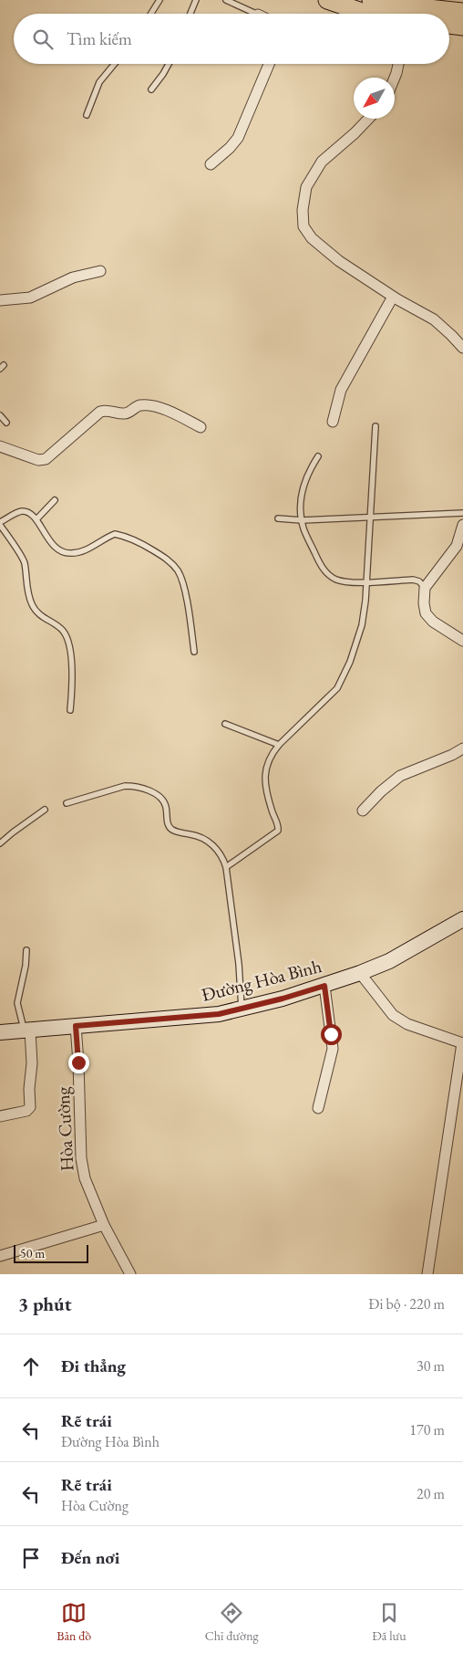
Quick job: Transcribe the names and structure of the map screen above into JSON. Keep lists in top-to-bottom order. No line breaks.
{"streets":{"street":["Đường Hòa Bình","Hòa Cường"]},"crossings":[["Đường Hòa Bình","Hòa Cường"]],"scale_bar":"50 m","north":"bottom left","page":{"search":"Tìm kiếm","scale":"50 m","heading":["3 phút","Đi bộ · 220 m"],"list":[["Đi thẳng","30 m"],["Rẽ trái","Đường Hòa Bình","170 m"],["Rẽ trái","Hòa Cường","20 m"],"Đến nơi"],"nav":["Bản đồ","Chỉ đường","Đã lưu"]}}
